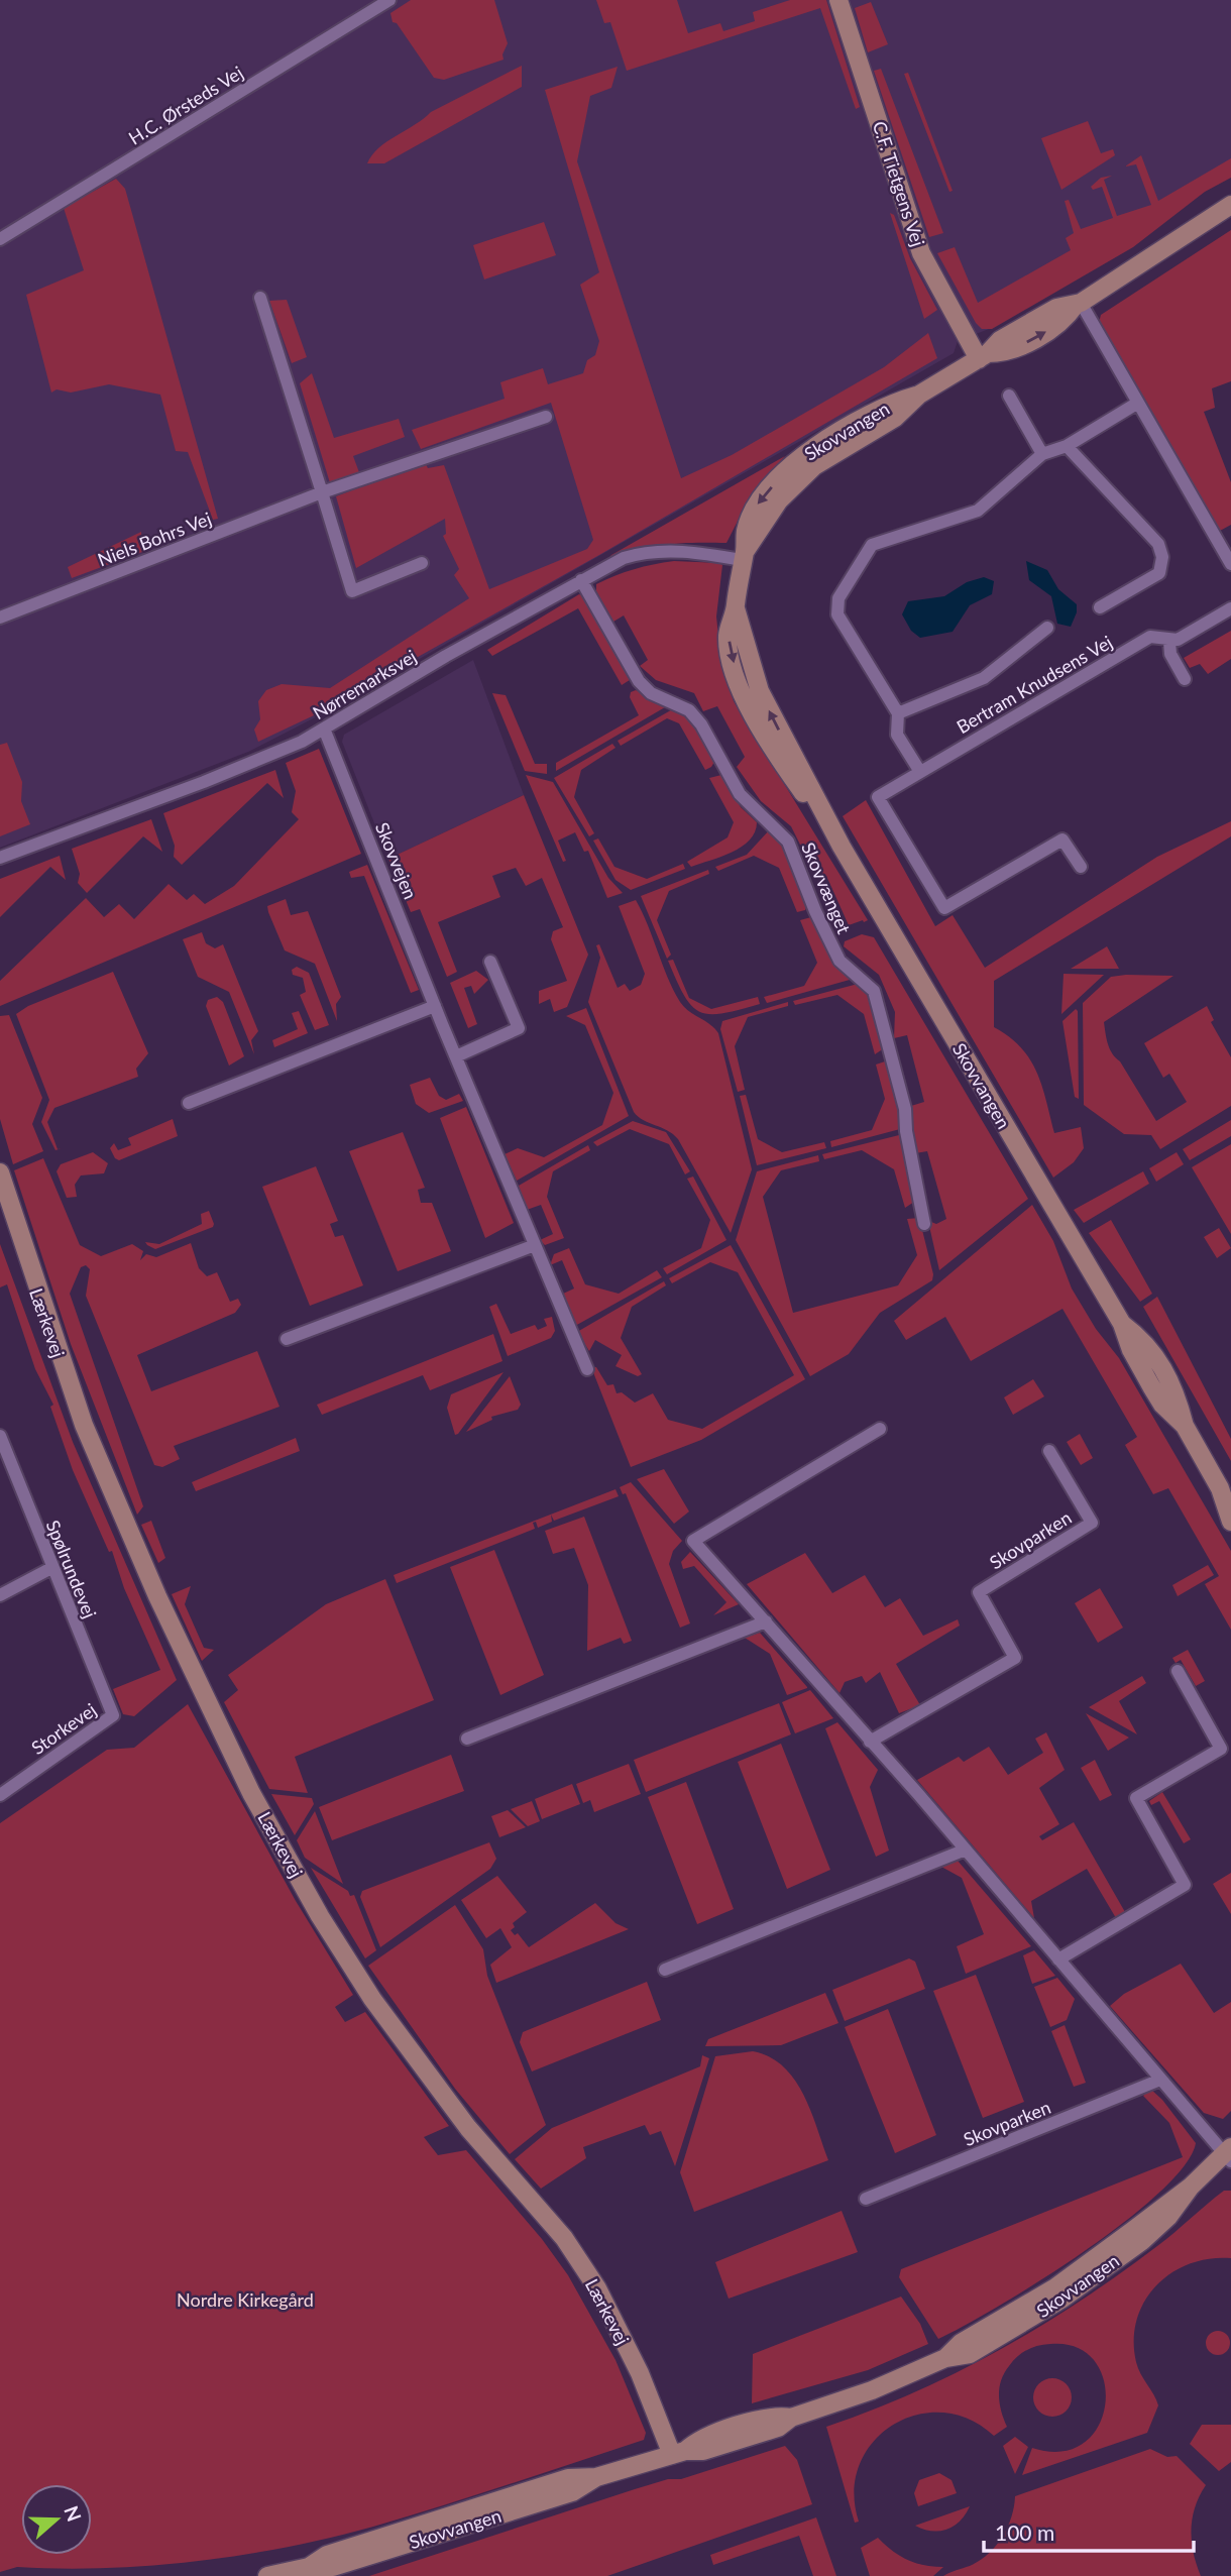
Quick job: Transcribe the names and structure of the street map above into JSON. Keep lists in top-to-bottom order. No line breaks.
{"streets":{"street":["H.C. Ørsteds Vej","C.F. Tietgens Vej","Skovvangen","Niels Bohrs Vej","Nørremarksvej","Bertram Knudsens Vej","Skovvejen","Skovvænget","Lærkevej","Skovparken","Spølrundevej","Storkevej"]},"crossings":[["C.F. Tietgens Vej","Skovvangen"],["Skovvangen","Nørremarksvej"],["Skovvangen","Lærkevej"],["Nørremarksvej","Skovvejen"],["Nørremarksvej","Skovvænget"],["Spølrundevej","Storkevej"]],"parks":["Nordre Kirkegård"],"scale_bar":"100 m","north":"right"}
